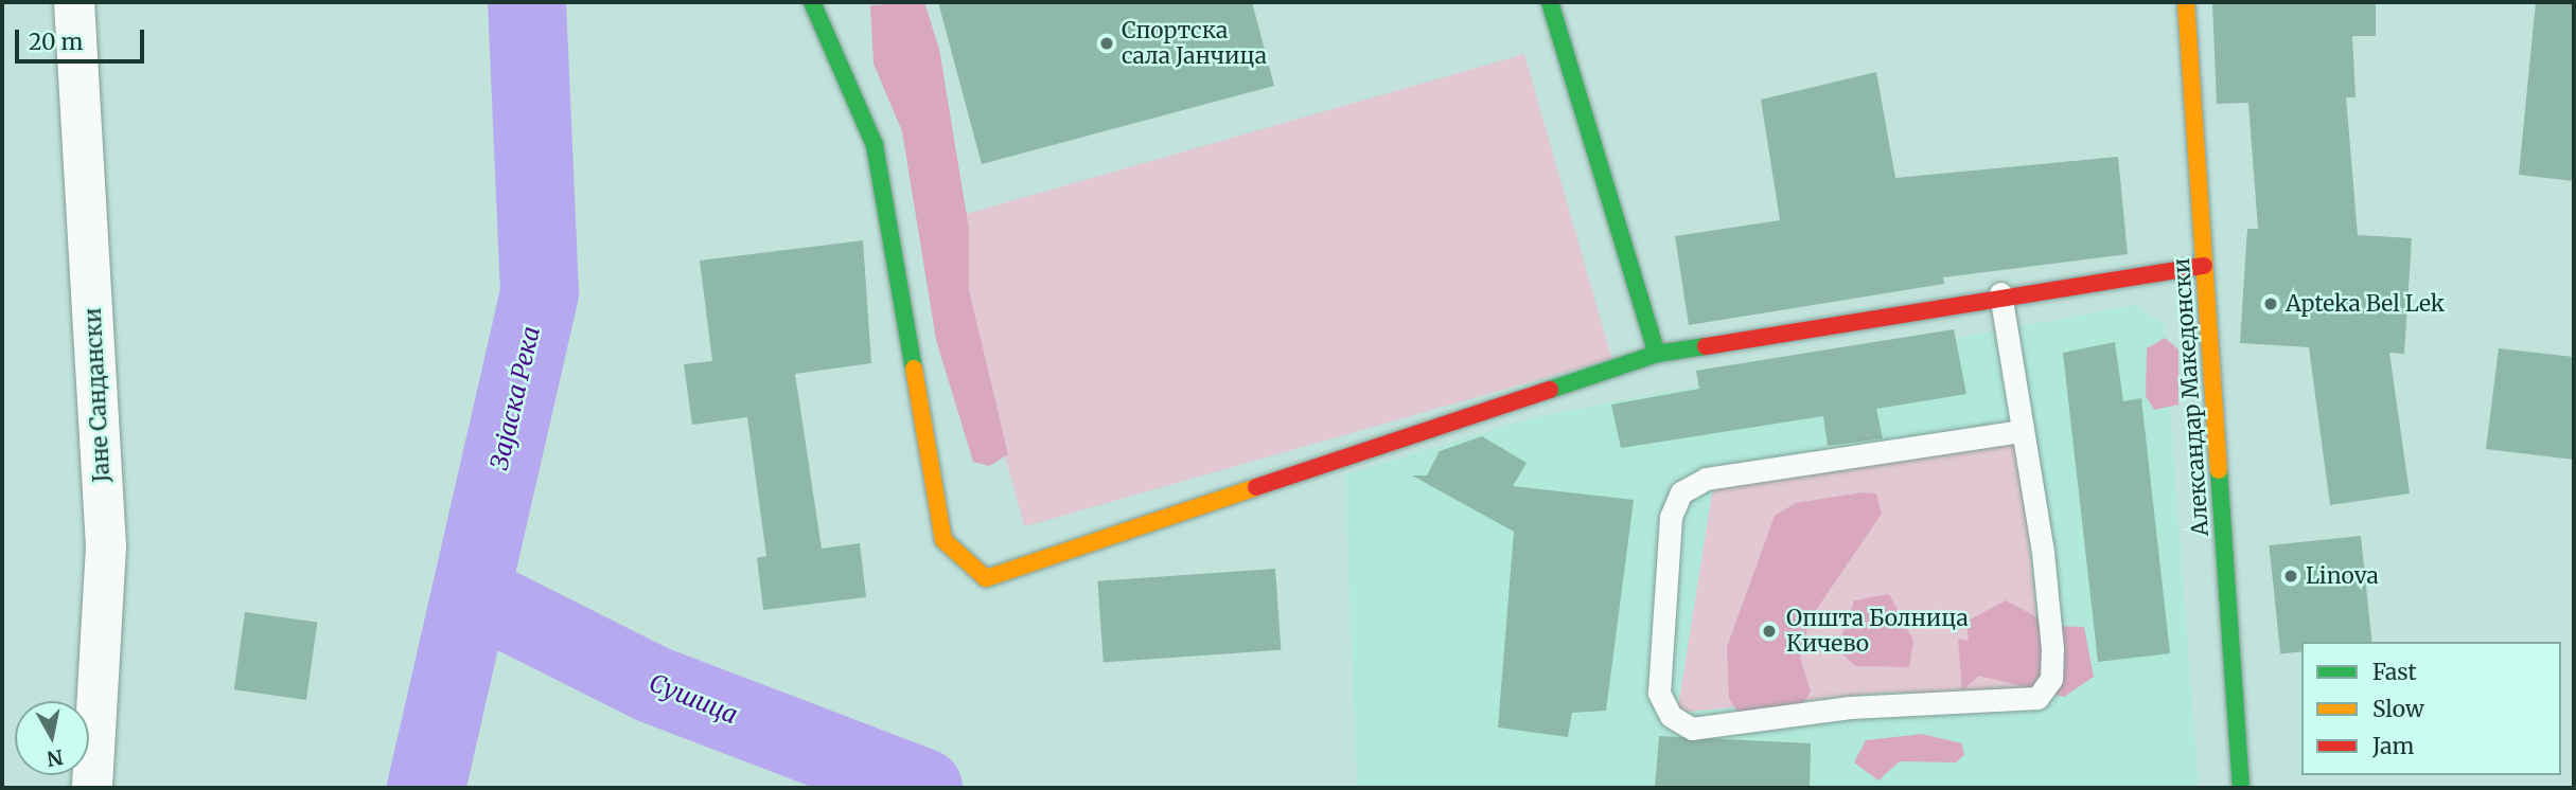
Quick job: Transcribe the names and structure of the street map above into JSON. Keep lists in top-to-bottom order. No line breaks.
{"streets":{"street":["Јане Сандански","Александар Македонски"]},"water":["Зајаска Река","Сушица"],"places":["Спортска сала Јанчица","Apteka Bel Lek","Linova","Општа Болница Кичево"],"legend":["Fast","Slow","Jam"],"scale_bar":"20 m","north":"bottom"}
